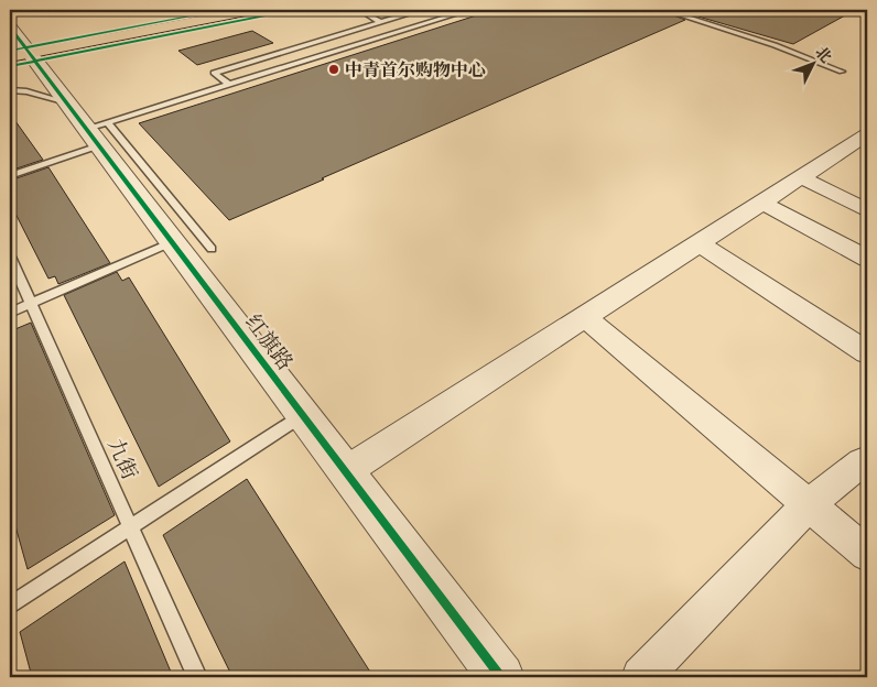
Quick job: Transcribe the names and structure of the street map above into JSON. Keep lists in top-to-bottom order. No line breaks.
{"streets":{"street":["红旗路"],"lane":["九街"]},"places":["中青首尔购物中心"],"north":"top right"}
